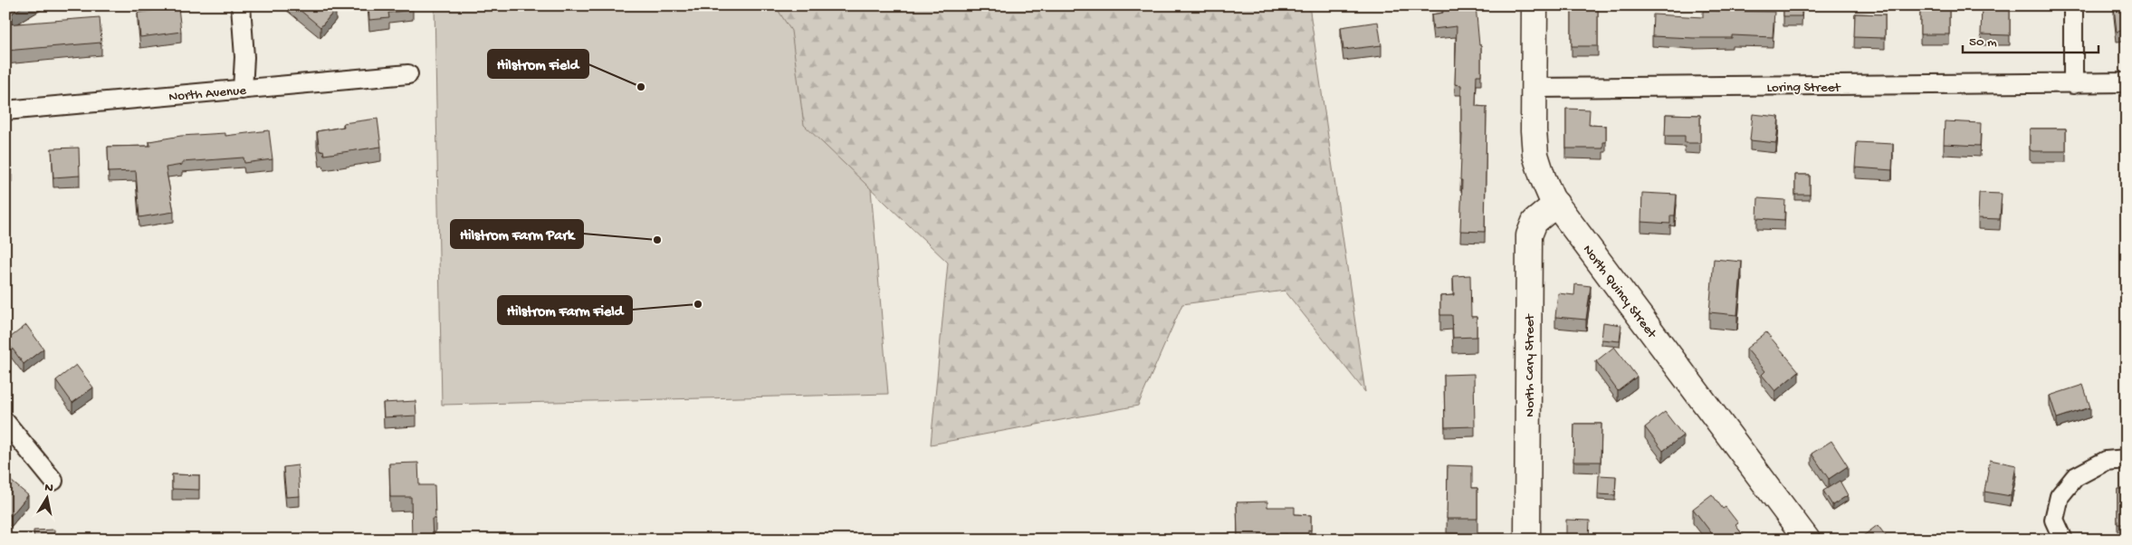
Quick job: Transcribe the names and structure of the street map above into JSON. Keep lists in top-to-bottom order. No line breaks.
{"streets":{"main road":["North Quincy Street","North Cary Street"],"street":["Loring Street","North Avenue"]},"crossings":[["Loring Street","North Quincy Street"],["North Quincy Street","North Cary Street"]],"places":["Hilstrom Field","Hilstrom Farm Park","Hilstrom Farm Field"],"scale_bar":"50 m","north":"top"}
